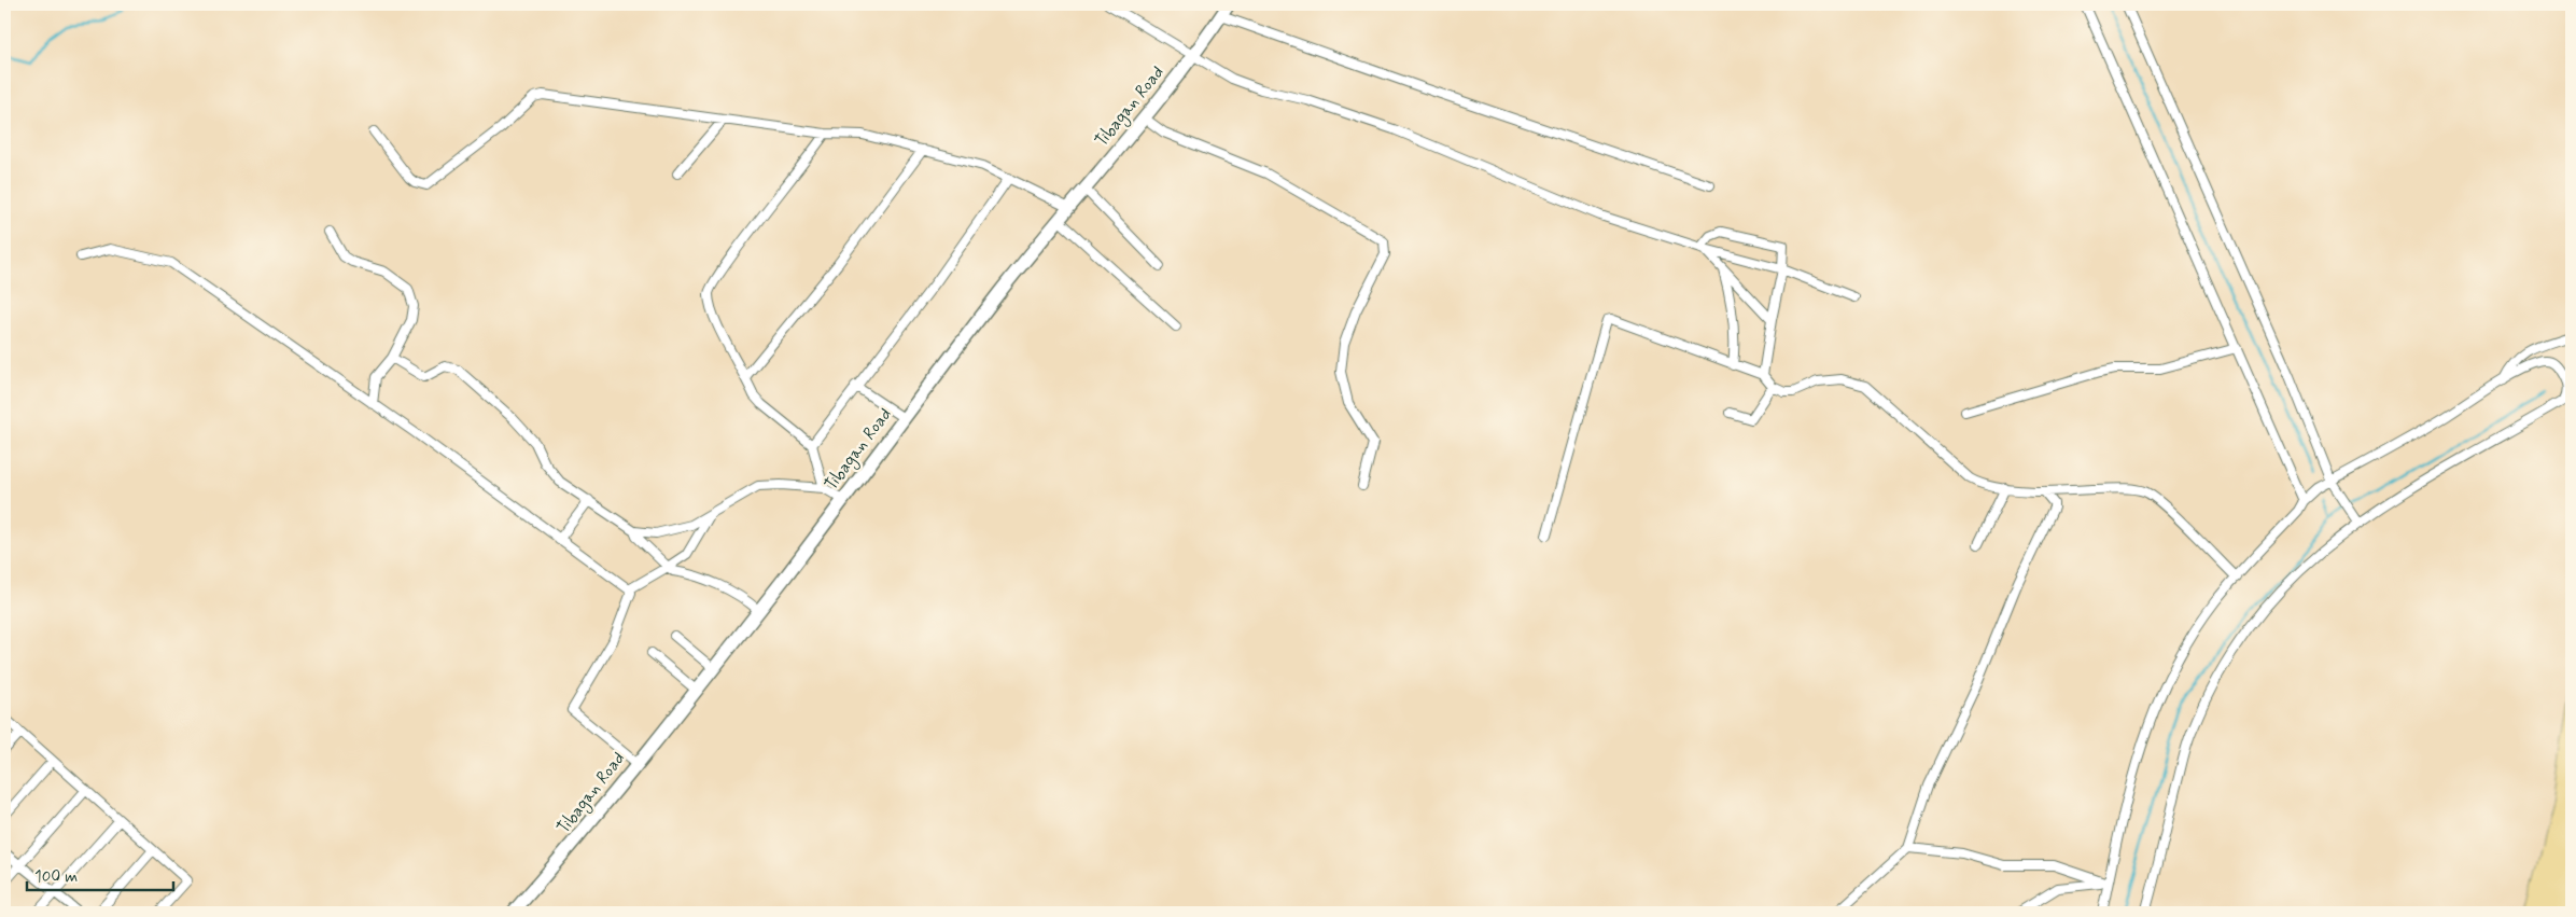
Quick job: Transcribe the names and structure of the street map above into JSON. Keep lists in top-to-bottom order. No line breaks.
{"streets":{"main road":["Tibagan Road"]},"scale_bar":"100 m"}
